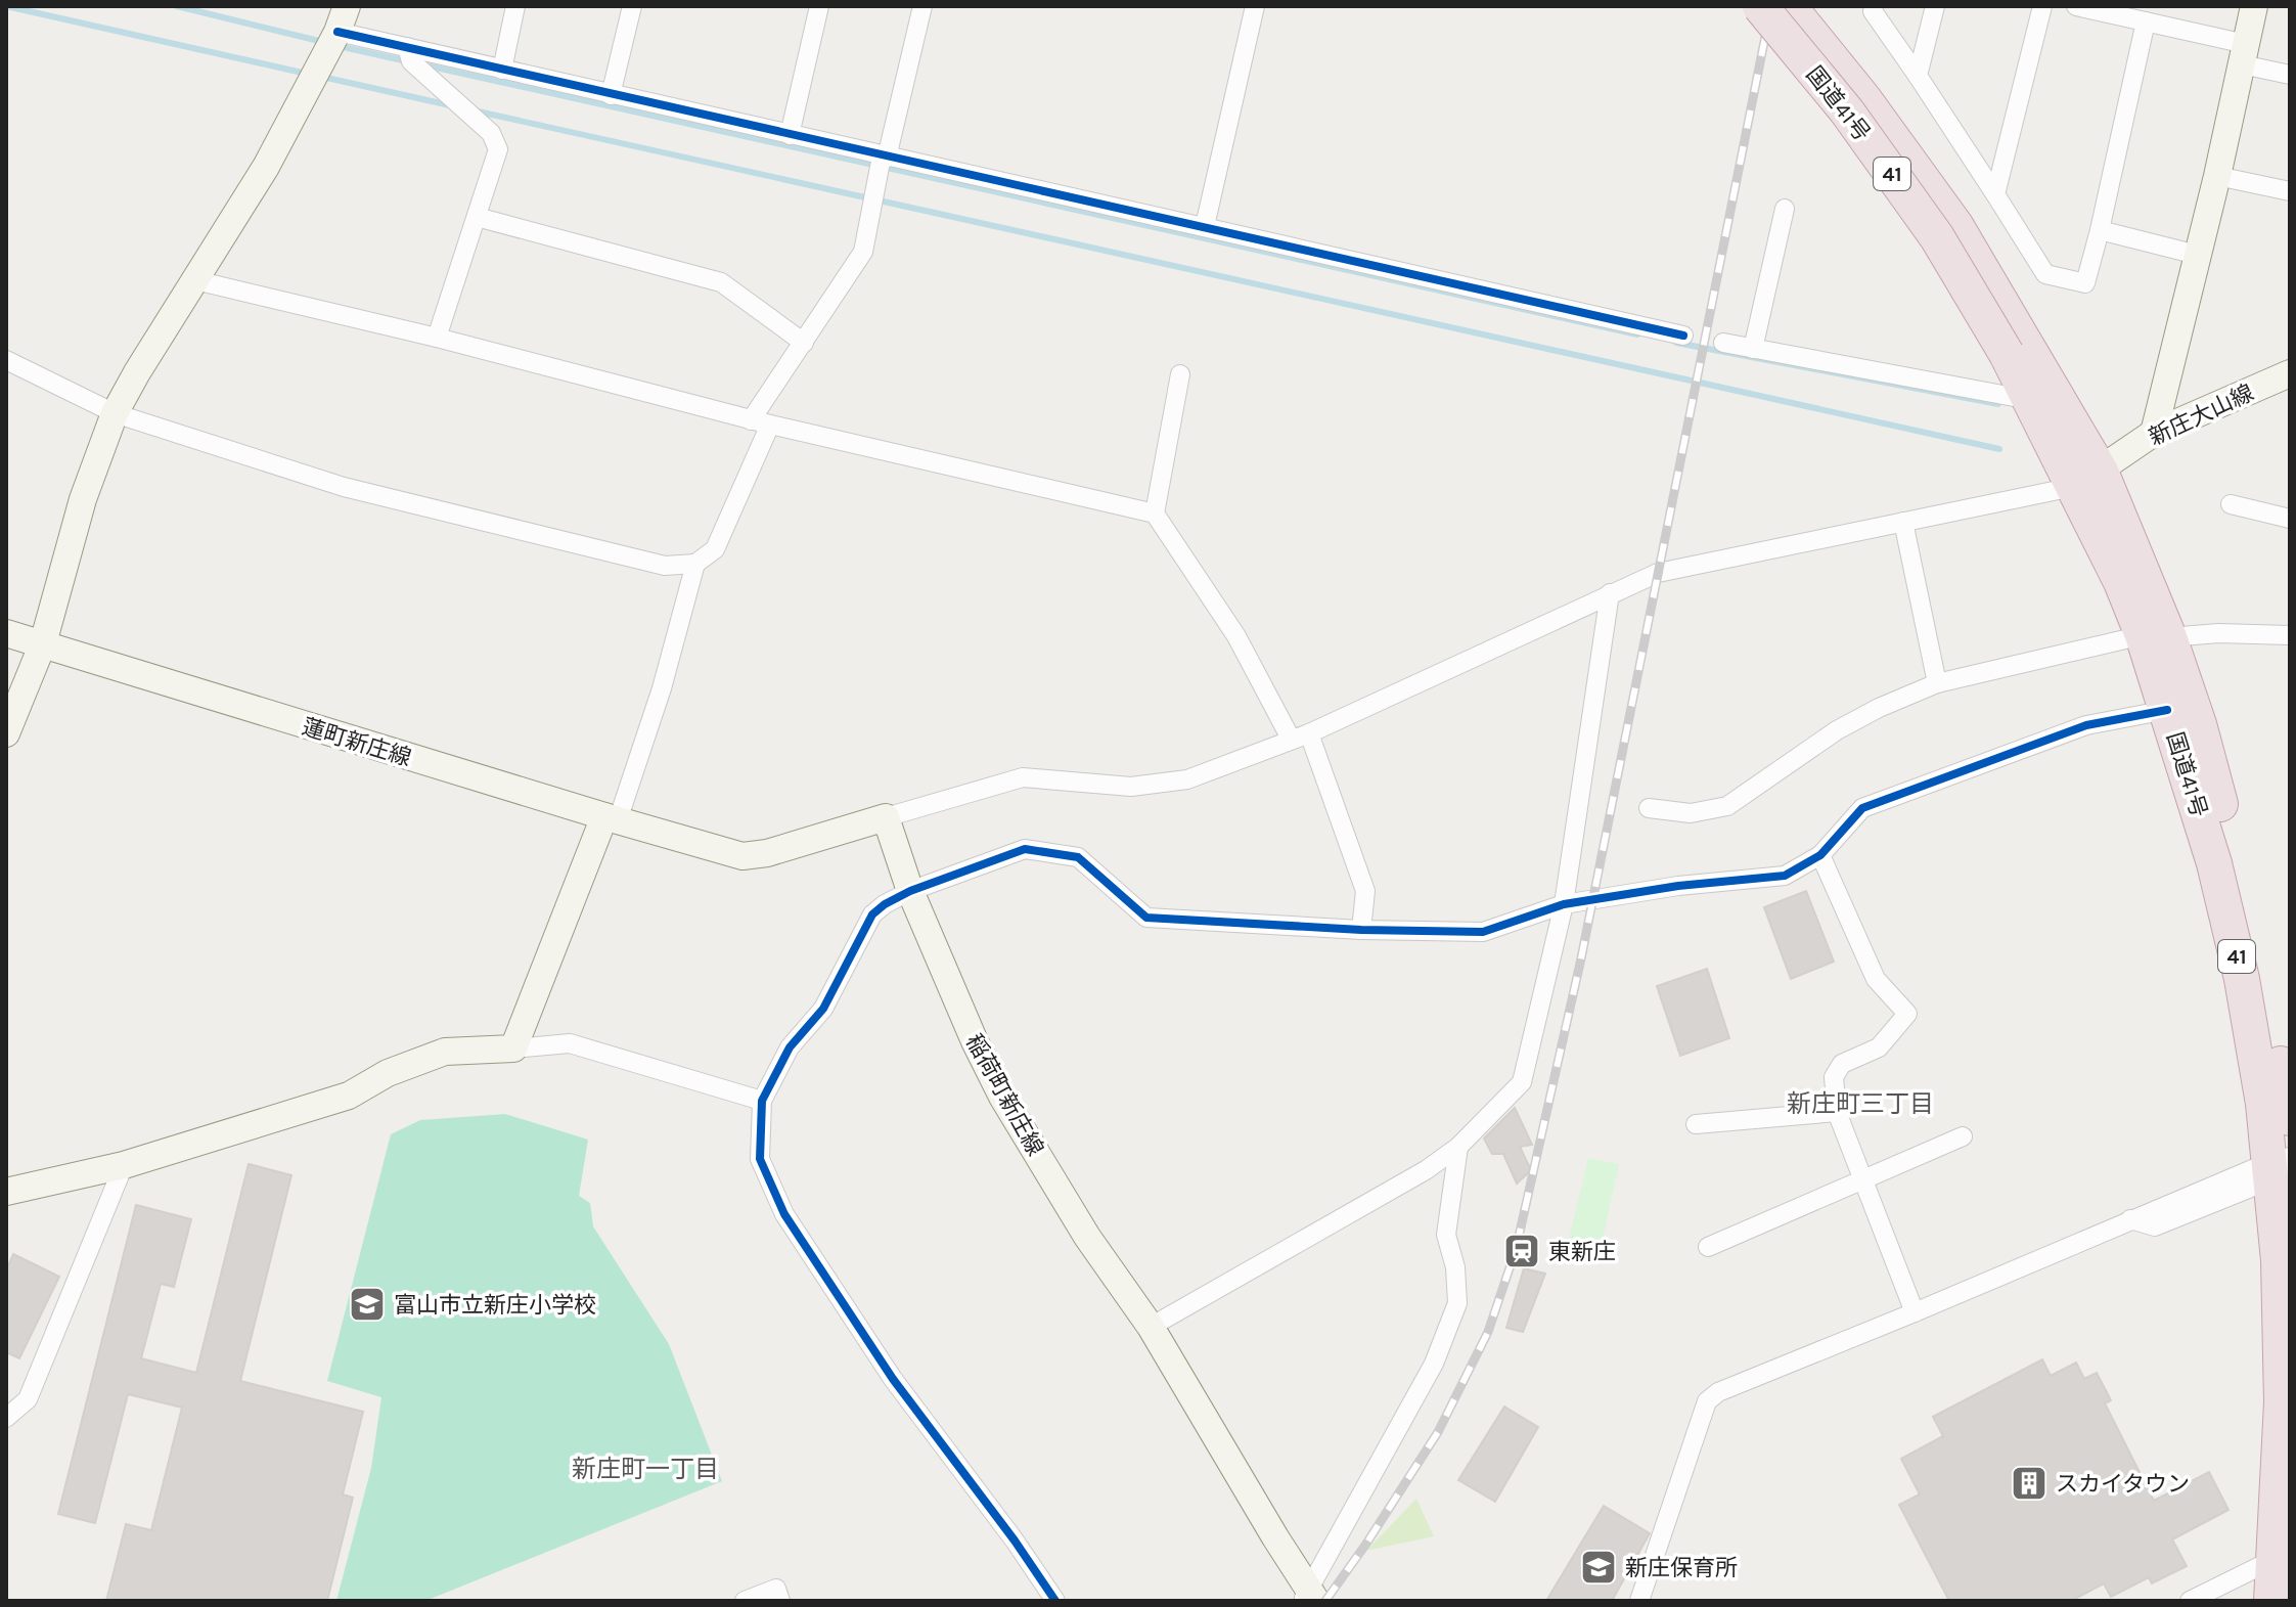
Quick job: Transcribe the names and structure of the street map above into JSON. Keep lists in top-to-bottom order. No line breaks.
{"streets":{"highway":["国道41号","41"],"main road":["新庄大山線","蓮町新庄線","稲荷町新庄線"]},"crossings":[["国道41号","新庄大山線"]],"districts":["新庄町三丁目","新庄町一丁目"],"places":{"station":["東新庄"],"school or university":["富山市立新庄小学校","新庄保育所"],"building":["スカイタウン"]}}
